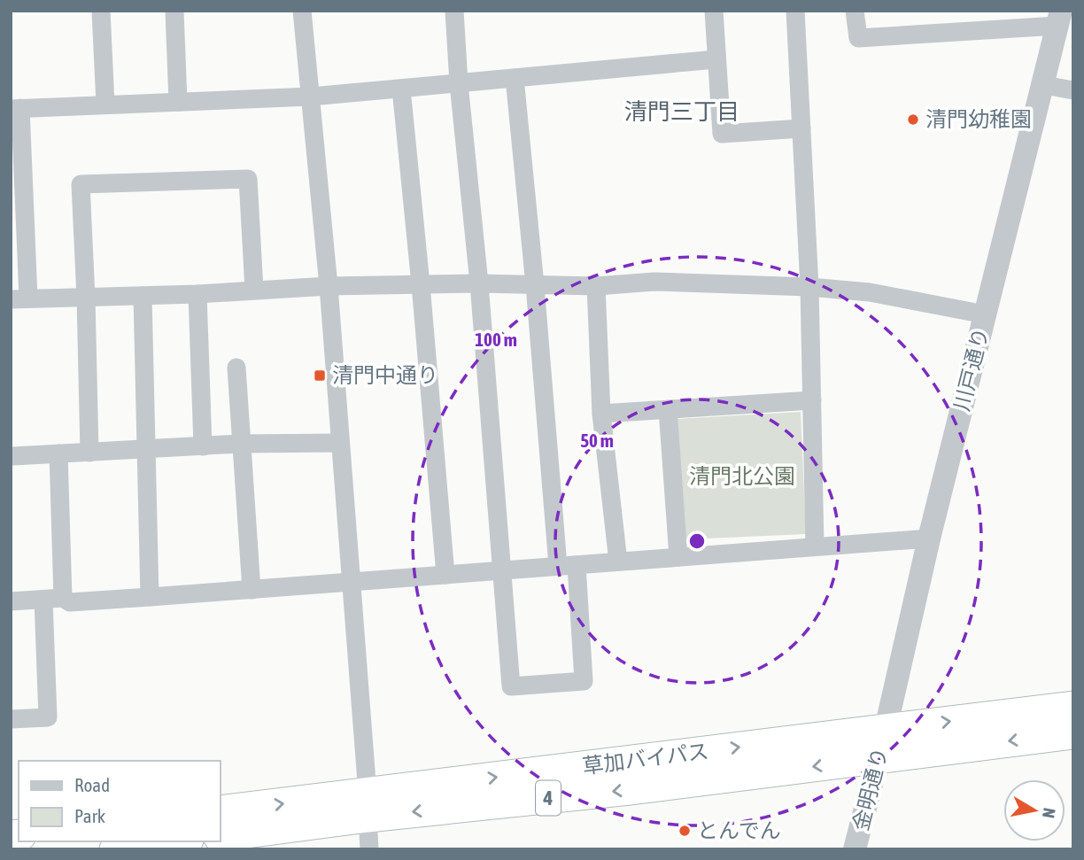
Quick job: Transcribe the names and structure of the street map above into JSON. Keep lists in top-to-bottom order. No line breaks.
{"streets":{"highway":["草加バイパス","4"],"street":["川戸通り","金明通り"]},"crossings":[["川戸通り","草加バイパス"],["川戸通り","金明通り"],["草加バイパス","金明通り"]],"districts":["清門三丁目"],"parks":["清門北公園"],"places":{"other":["清門幼稚園","とんでん"],"transit":["清門中通り"]},"legend":["Road","Park"],"north":"right","rings":["100 m","50 m"]}
